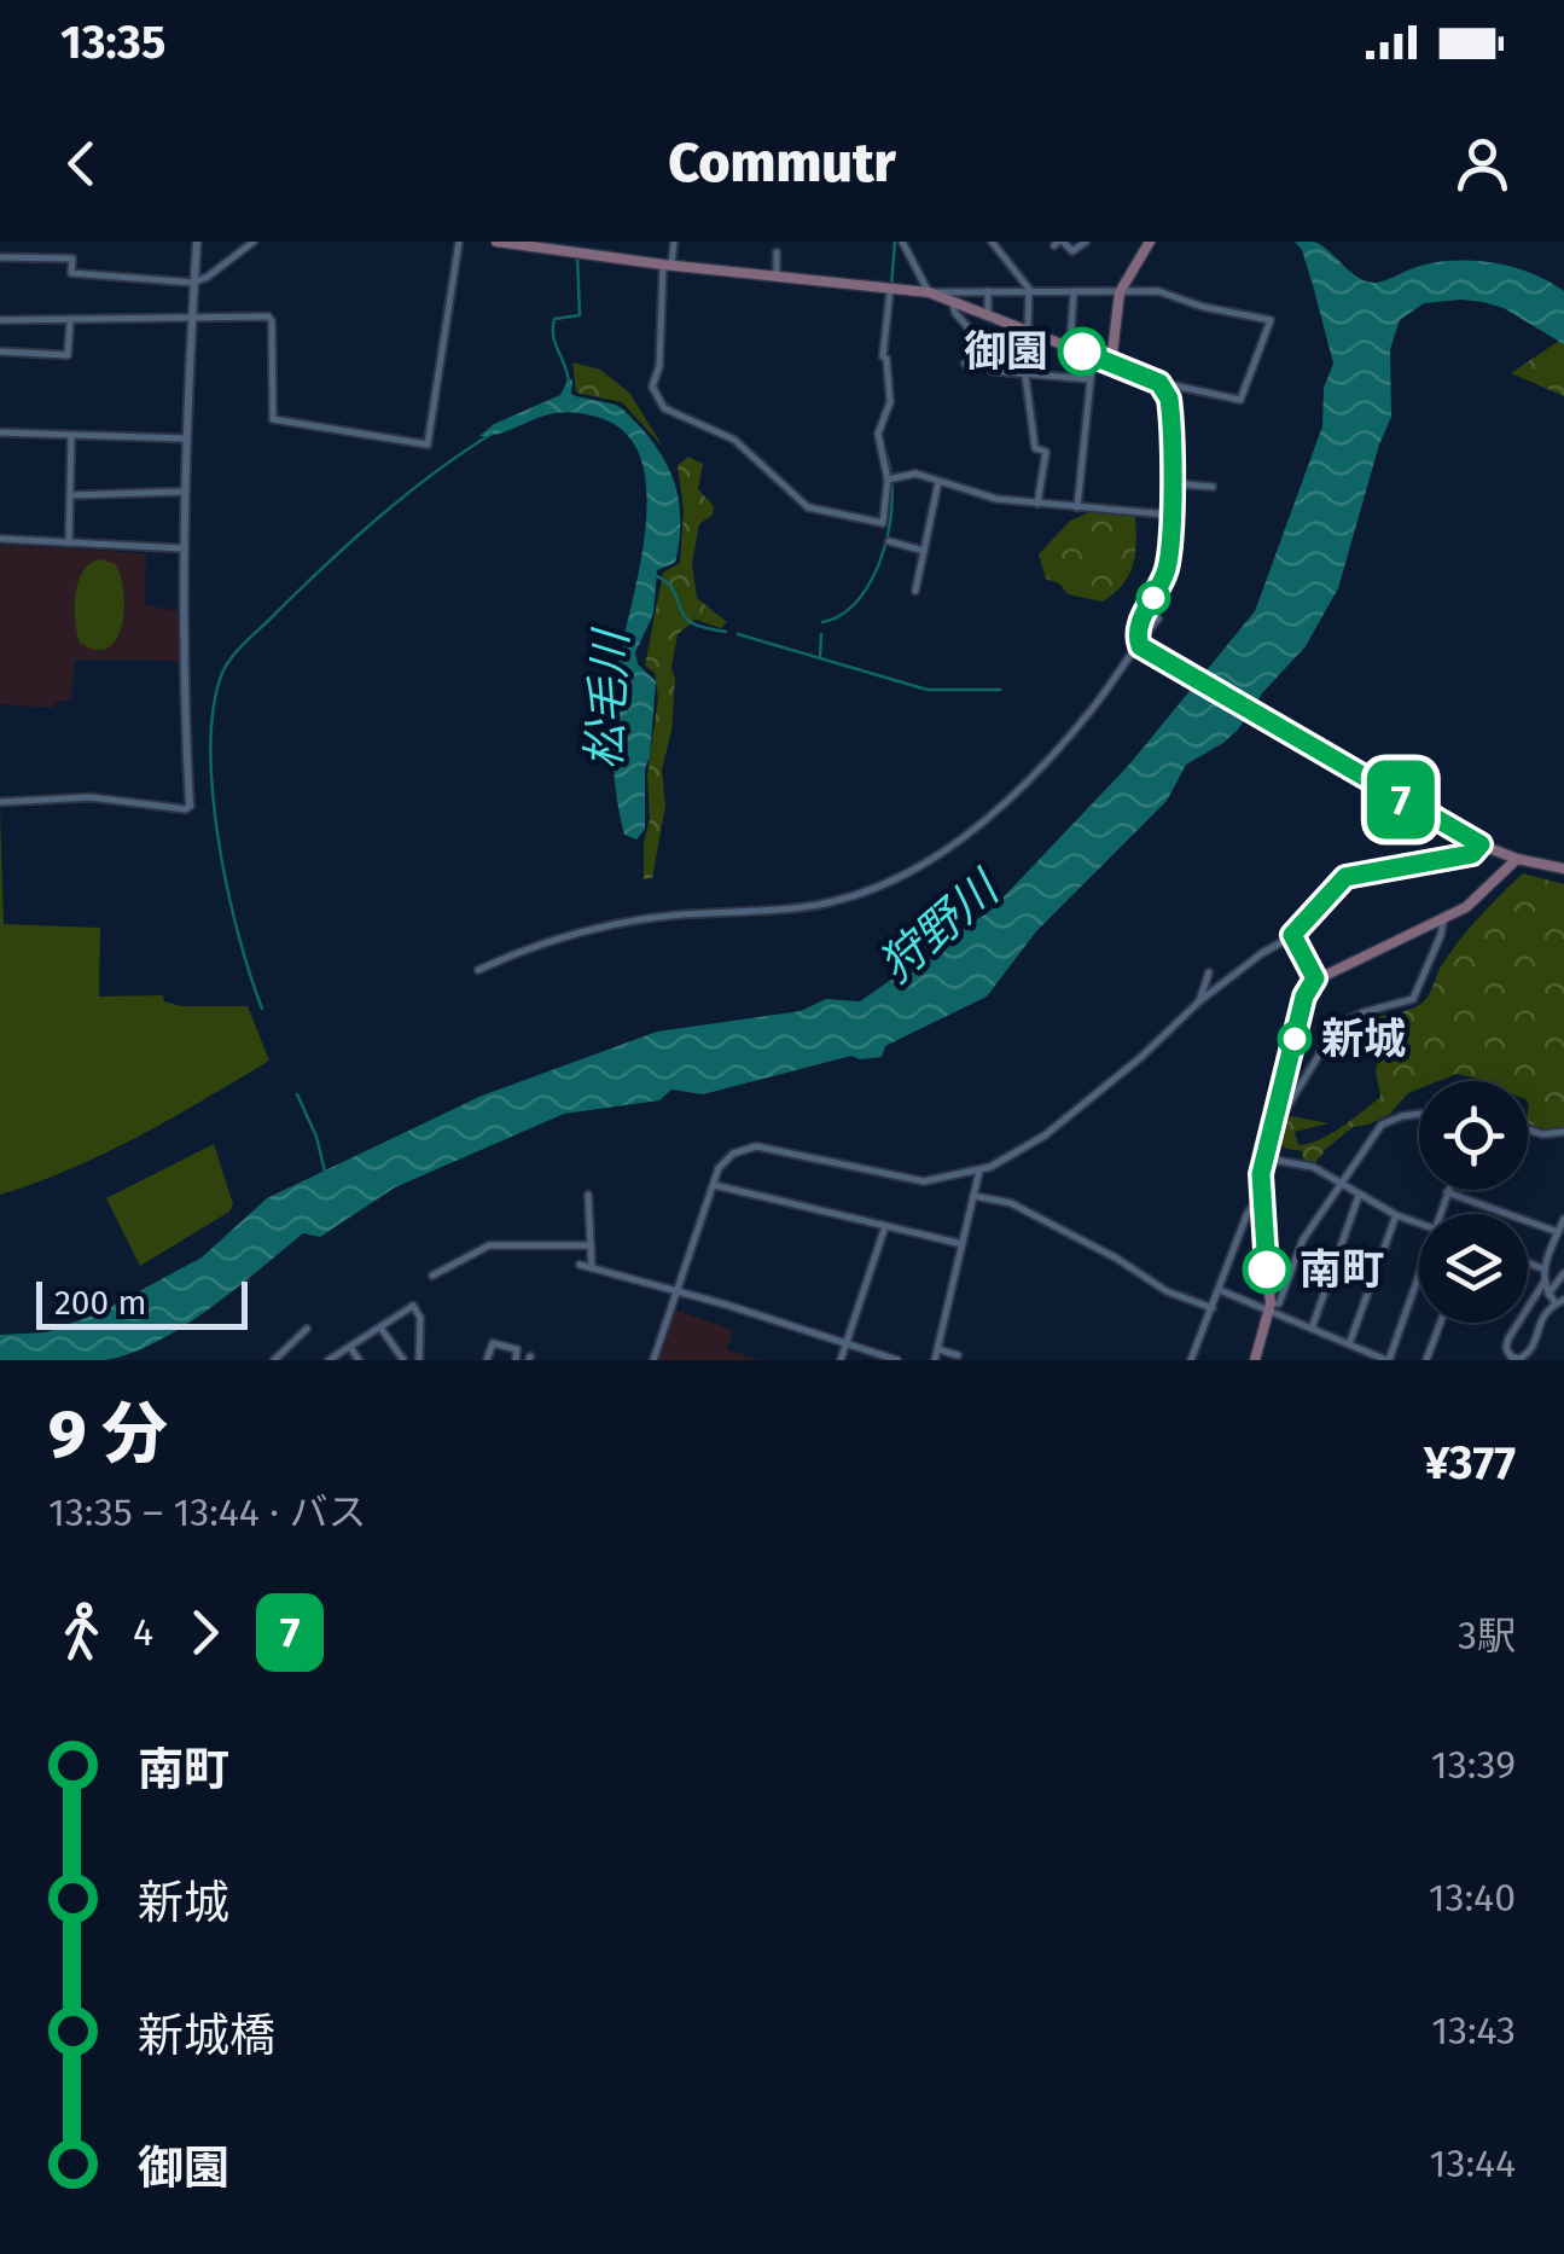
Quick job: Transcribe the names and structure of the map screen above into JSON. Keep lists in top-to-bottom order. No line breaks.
{"water":["松毛川","狩野川"],"places":["御園","新城","南町"],"lines":["bus line 7"],"scale_bar":"200 m","page":{"status":"13:35","header":"Commutr","on_map":"7","scale":"200 m","heading":["9 分","13:35 – 13:44 · バス","¥377"],"legs":["4","7","3駅"],"list":[{"name":"南町","value":"13:39"},{"name":"新城","value":"13:40"},{"name":"新城橋","value":"13:43"},{"name":"御園","value":"13:44"}]}}
